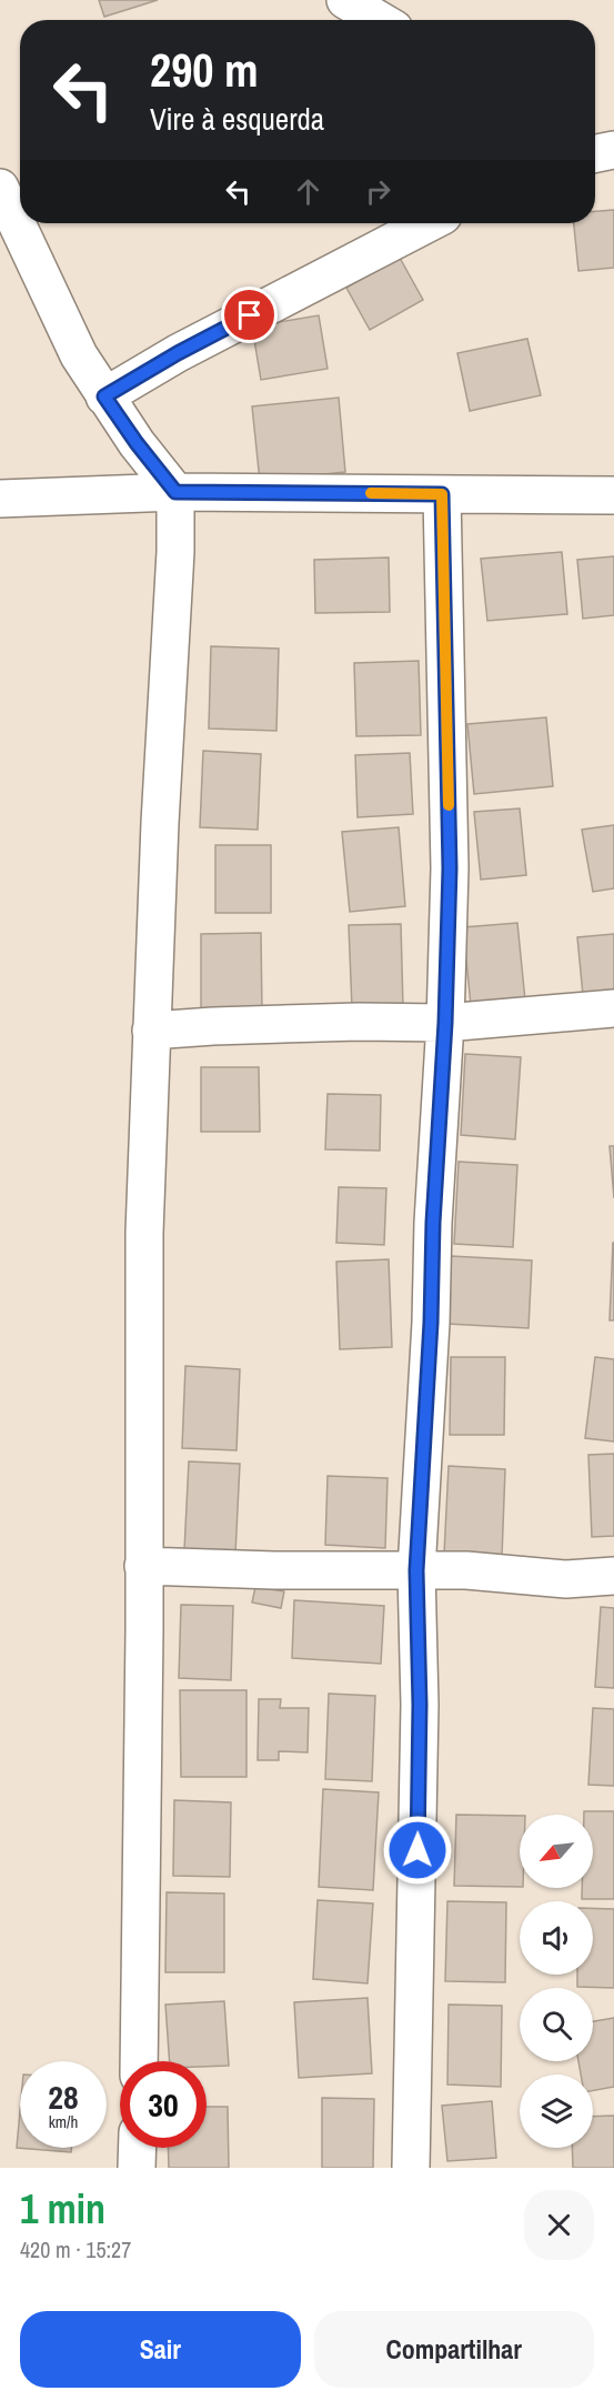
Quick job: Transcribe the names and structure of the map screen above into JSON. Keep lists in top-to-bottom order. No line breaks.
{"north":"bottom left","page":{"turn":["290 m","Vire à esquerda"],"speed":"28 km/h","limit":"30","heading":["1 min","420 m · 15:27"],"buttons":["Sair","Compartilhar"]}}
